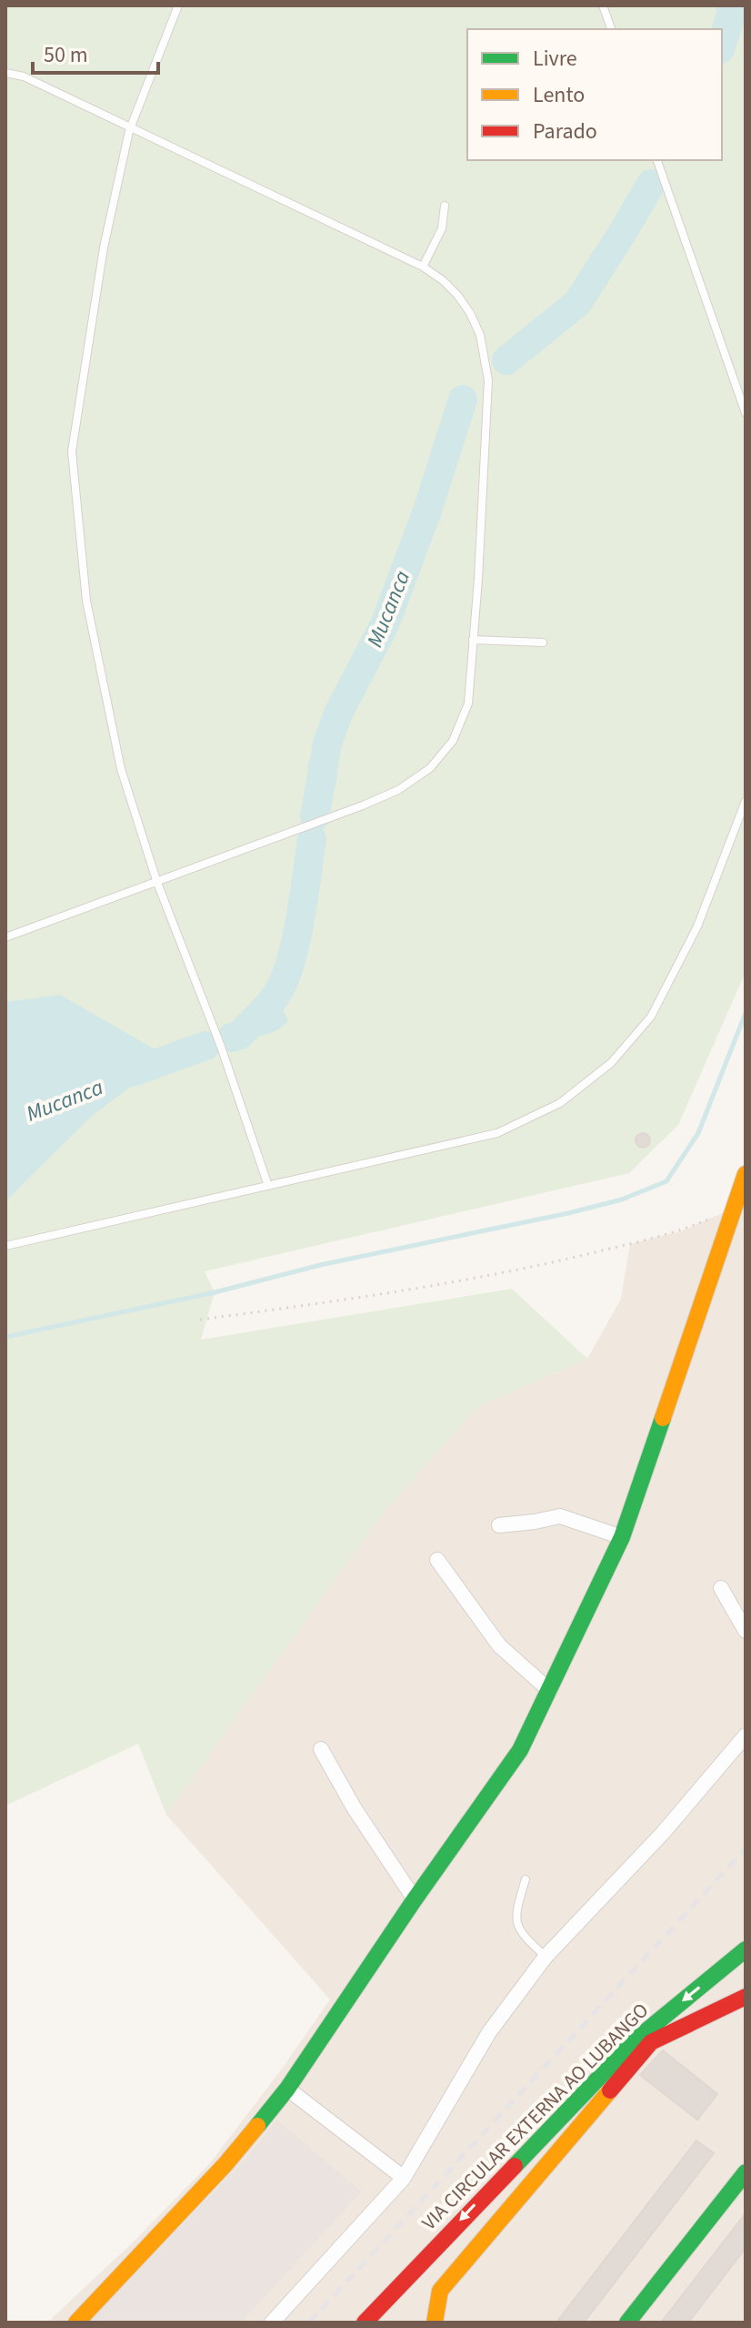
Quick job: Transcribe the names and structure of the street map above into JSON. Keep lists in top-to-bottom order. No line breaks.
{"streets":{"street":["VIA CIRCULAR EXTERNA AO LUBANGO"]},"water":["Mucanca"],"legend":["Livre","Lento","Parado"],"scale_bar":"50 m"}
